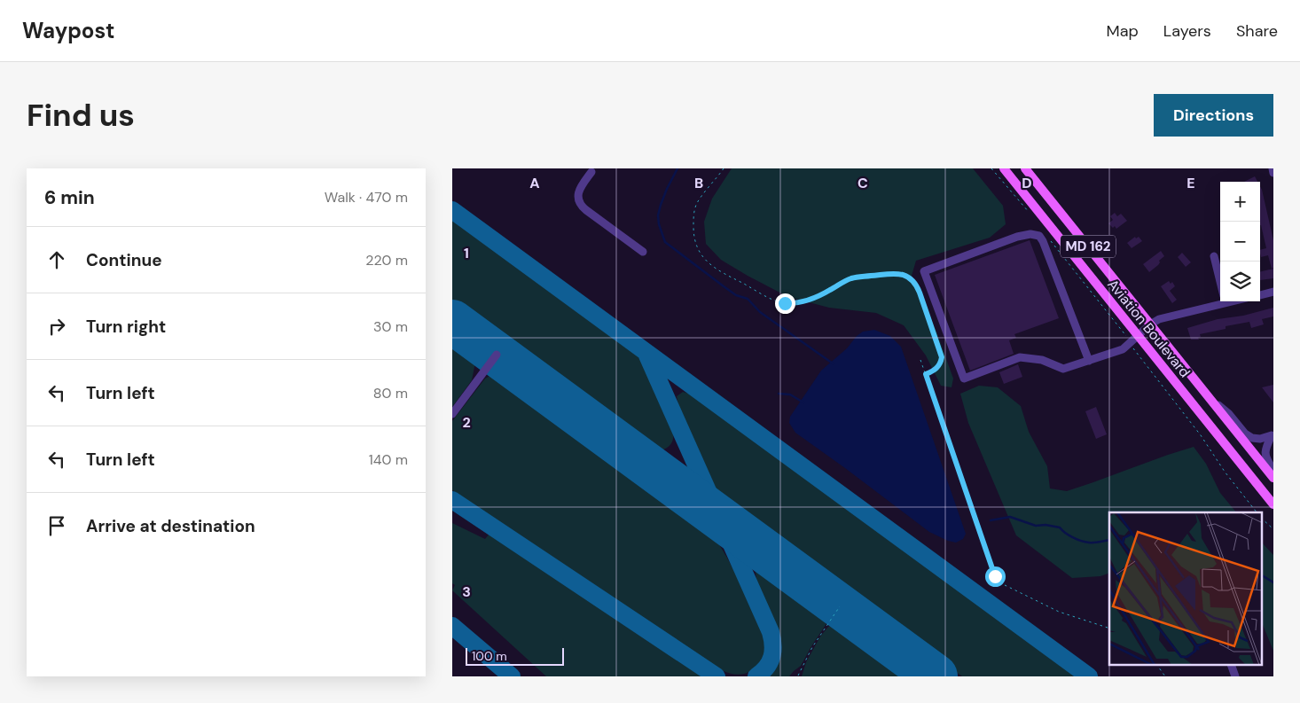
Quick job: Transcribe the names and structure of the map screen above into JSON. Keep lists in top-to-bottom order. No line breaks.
{"streets":{"main road":["MD 162","Aviation Boulevard"]},"scale_bar":"100 m","page":{"header":"Waypost","nav":["Map","Layers","Share"],"buttons":"Directions","title":"Find us","heading":["6 min","Walk · 470 m"],"map_buttons":["+","−"],"list":[["Continue","220 m"],["Turn right","30 m"],["Turn left","80 m"],["Turn left","140 m"],"Arrive at destination"],"scale":"100 m"},"grid":{"columns":["A","B","C","D","E"],"rows":["1","2","3"]}}
